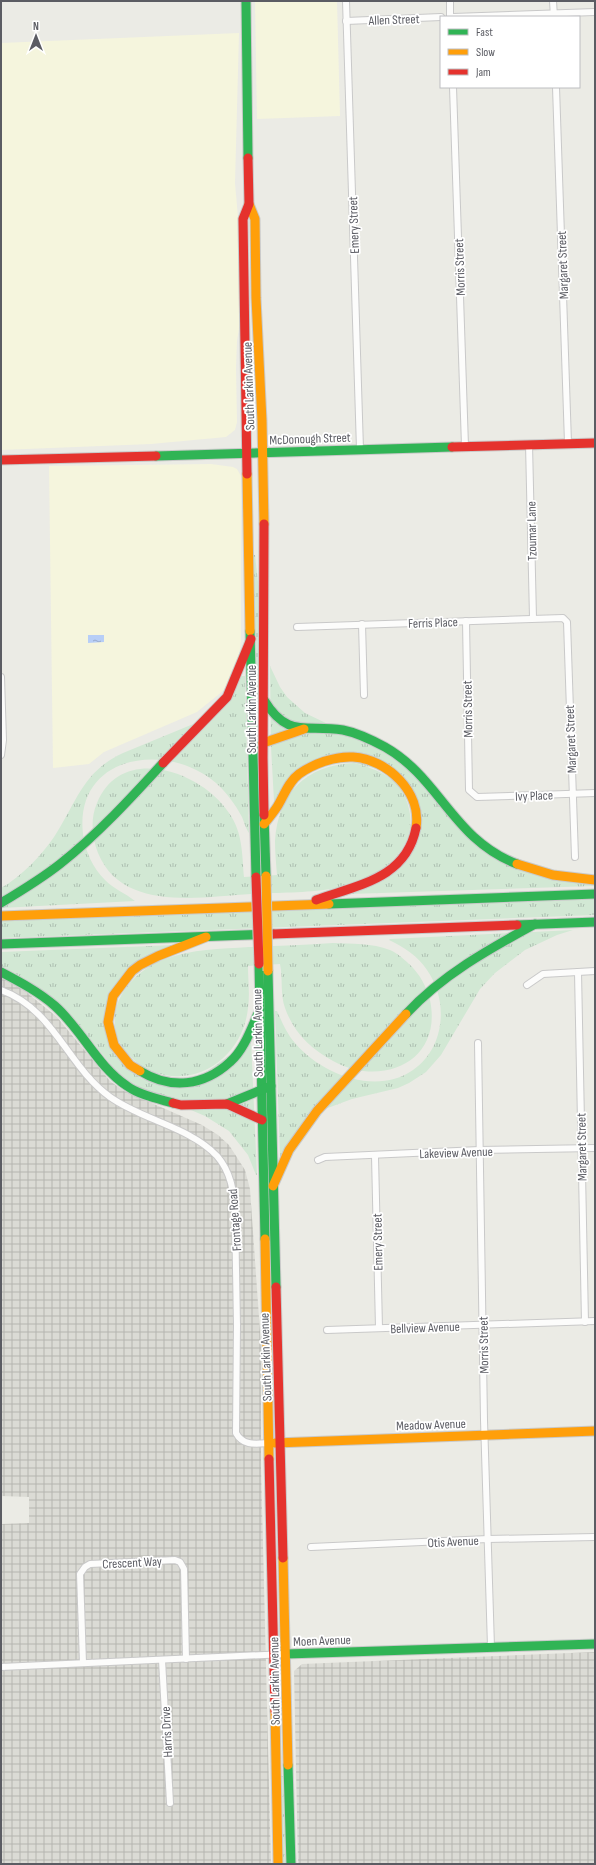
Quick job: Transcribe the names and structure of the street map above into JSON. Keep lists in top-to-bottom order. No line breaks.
{"streets":{"main road":["South Larkin Avenue","McDonough Street","Meadow Avenue","Moen Avenue"],"street":["Allen Street","Emery Street","Margaret Street","Morris Street","Tzoumar Lane","Ferris Place","Ivy Place","Lakeview Avenue","Frontage Road","Bellview Avenue","Otis Avenue","Crescent Way","Harris Drive"]},"crossings":[["Allen Street","Emery Street"],["Emery Street","McDonough Street"],["Emery Street","Lakeview Avenue"],["Emery Street","Bellview Avenue"],["Margaret Street","McDonough Street"],["Margaret Street","Ferris Place"],["Margaret Street","Ivy Place"],["Margaret Street","Lakeview Avenue"],["Margaret Street","Bellview Avenue"],["Morris Street","McDonough Street"],["Morris Street","Ferris Place"],["Morris Street","Ivy Place"],["Morris Street","Lakeview Avenue"],["Morris Street","Bellview Avenue"],["Morris Street","Meadow Avenue"],["Morris Street","Otis Avenue"],["Morris Street","Moen Avenue"],["South Larkin Avenue","McDonough Street"],["South Larkin Avenue","Frontage Road"],["South Larkin Avenue","Meadow Avenue"],["South Larkin Avenue","Moen Avenue"],["McDonough Street","Tzoumar Lane"],["Tzoumar Lane","Ferris Place"],["Frontage Road","Meadow Avenue"],["Crescent Way","Moen Avenue"],["Moen Avenue","Harris Drive"]],"legend":["Fast","Slow","Jam"],"north":"top"}
